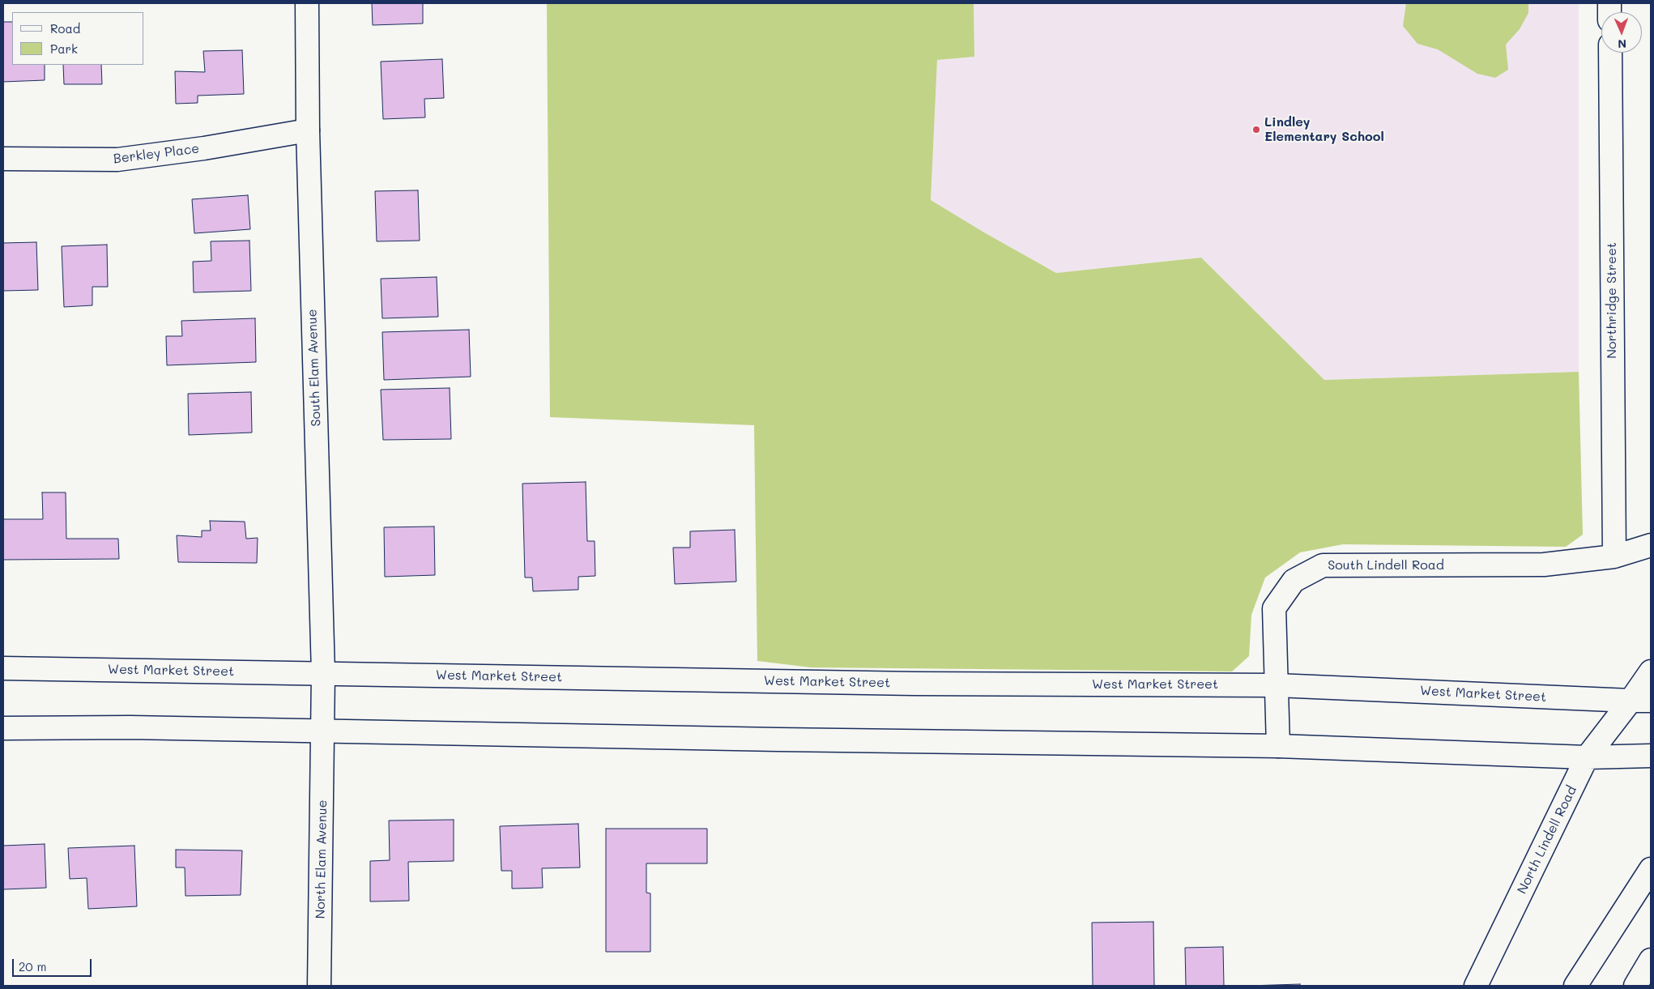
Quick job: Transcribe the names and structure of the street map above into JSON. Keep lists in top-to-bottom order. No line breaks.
{"streets":{"main road":["Berkley Place","Northridge Street","South Elam Avenue","South Lindell Road","West Market Street","North Lindell Road","North Elam Avenue"]},"crossings":[["Berkley Place","South Elam Avenue"],["Northridge Street","South Lindell Road"],["South Elam Avenue","West Market Street"],["South Elam Avenue","North Elam Avenue"],["South Lindell Road","West Market Street"],["West Market Street","North Lindell Road"]],"places":["Lindley Elementary School"],"legend":["Road","Park"],"scale_bar":"20 m","north":"bottom"}
